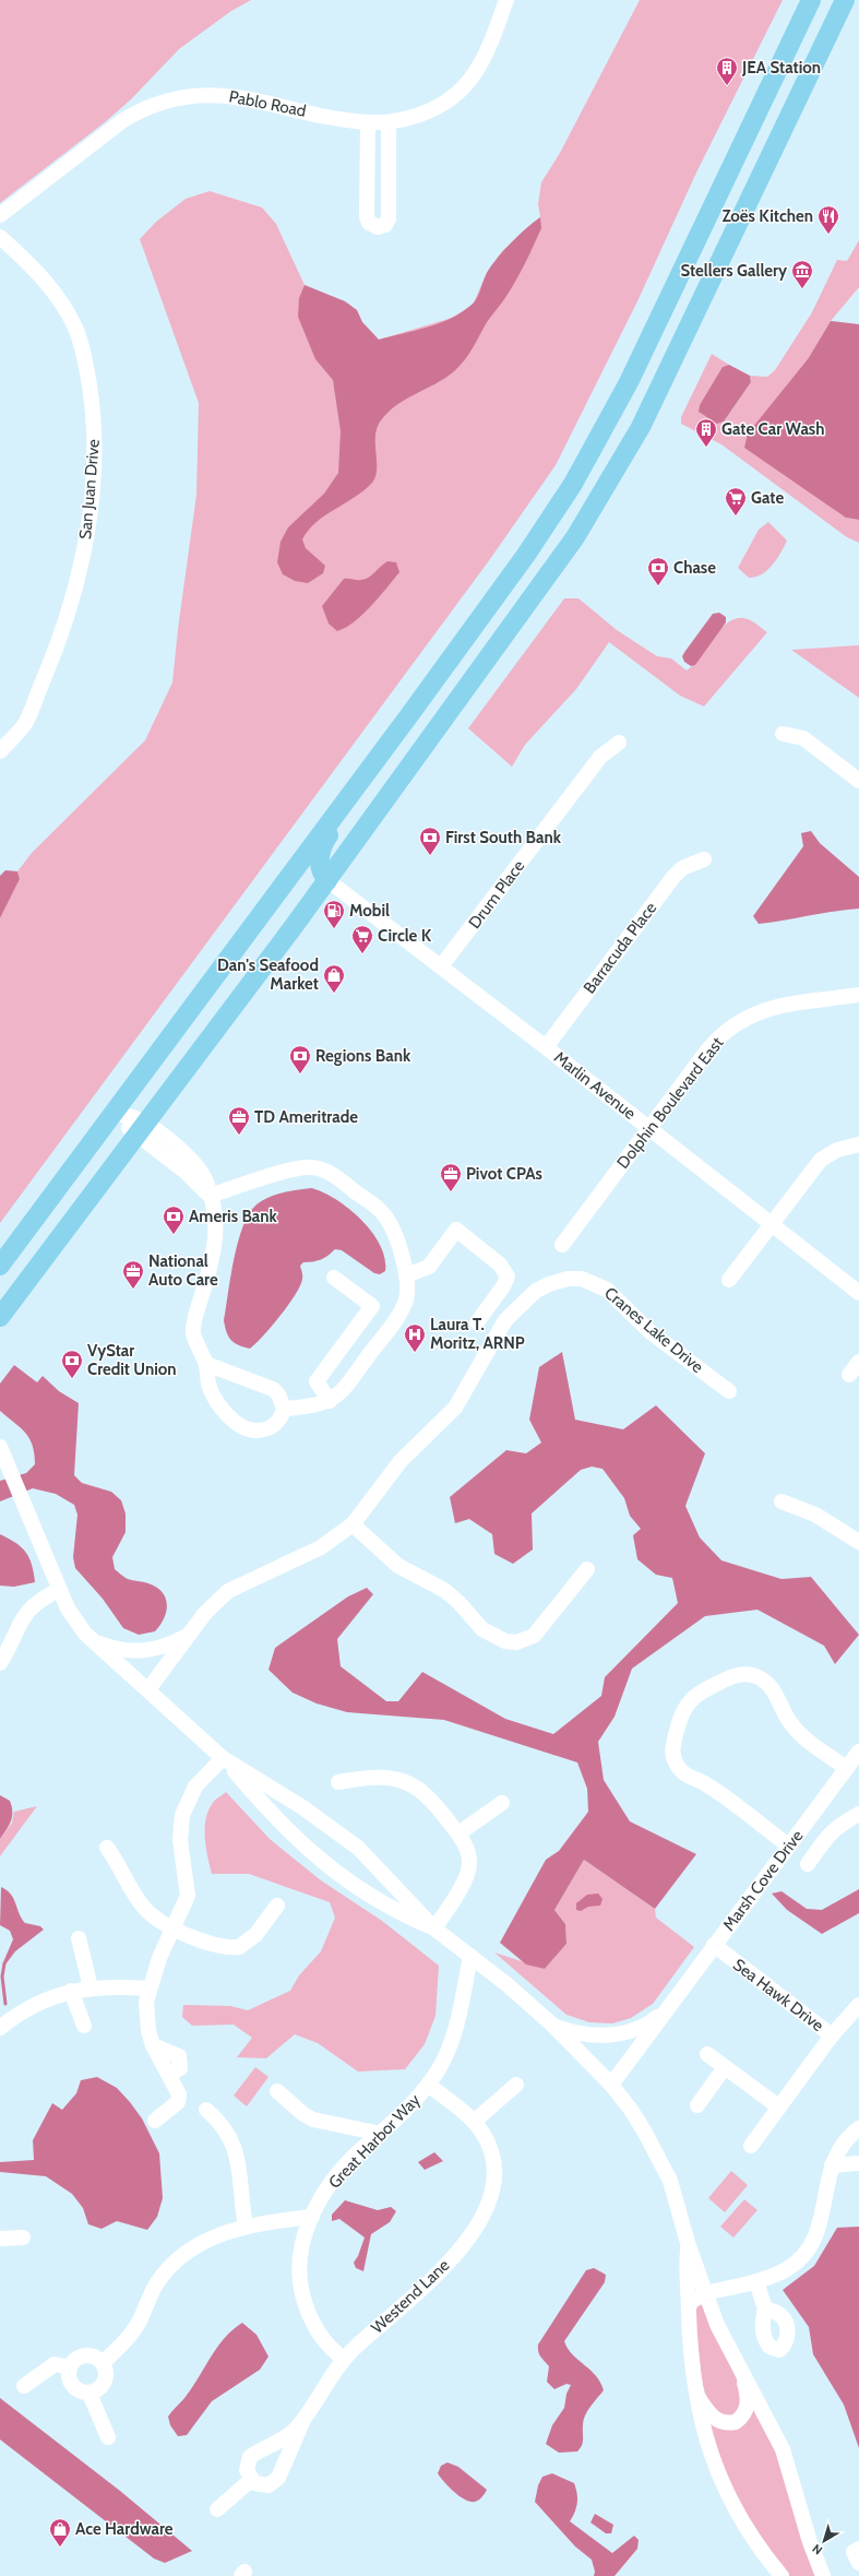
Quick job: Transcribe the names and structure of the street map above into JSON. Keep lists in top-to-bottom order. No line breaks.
{"streets":{"street":["Pablo Road","San Juan Drive","Drum Place","Barracuda Place","Marlin Avenue","Dolphin Boulevard East","Cranes Lake Drive","Marsh Cove Drive","Sea Hawk Drive","Great Harbor Way","Westend Lane"]},"crossings":[["Drum Place","Marlin Avenue"],["Barracuda Place","Marlin Avenue"],["Marlin Avenue","Dolphin Boulevard East"],["Marsh Cove Drive","Sea Hawk Drive"],["Great Harbor Way","Westend Lane"]],"places":{"building":["JEA Station","Gate Car Wash"],"restaurant":["Zoës Kitchen"],"museum":["Stellers Gallery"],"supermarket":["Gate","Circle K"],"bank":["Chase","First South Bank","Regions Bank","Ameris Bank","VyStar Credit Union"],"fuel station":["Mobil"],"shop":["Dan's Seafood Market","Ace Hardware"],"office":["TD Ameritrade","Pivot CPAs","National Auto Care"],"hospital":["Laura T. Moritz, ARNP"]},"north":"bottom left"}
